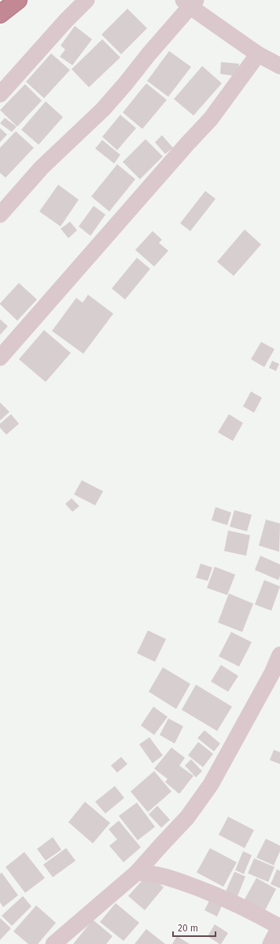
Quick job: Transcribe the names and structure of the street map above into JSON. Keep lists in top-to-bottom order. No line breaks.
{"scale_bar":"20 m"}
